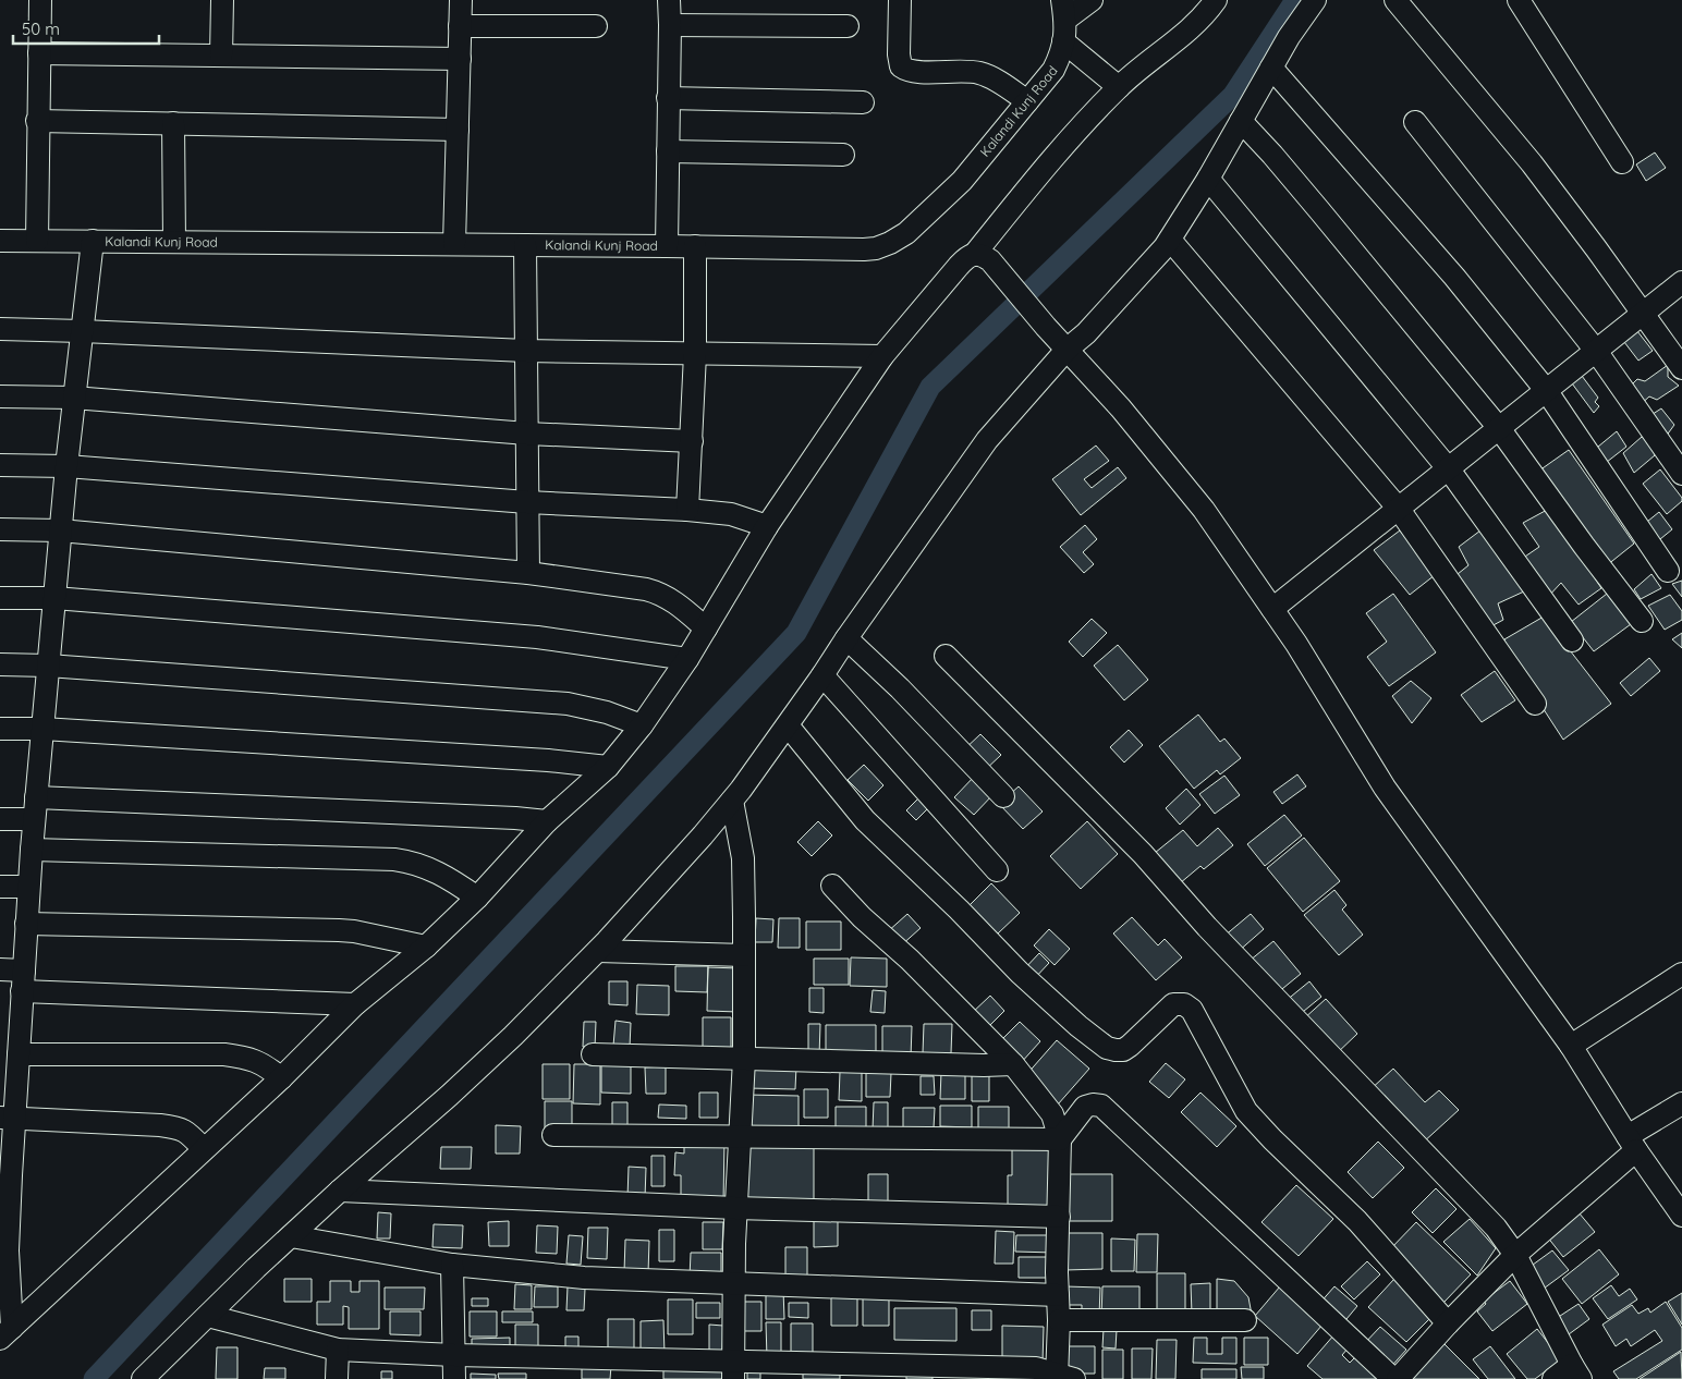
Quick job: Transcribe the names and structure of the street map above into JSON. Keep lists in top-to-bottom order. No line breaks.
{"streets":{"street":["Kalandi Kunj Road"]},"scale_bar":"50 m"}
